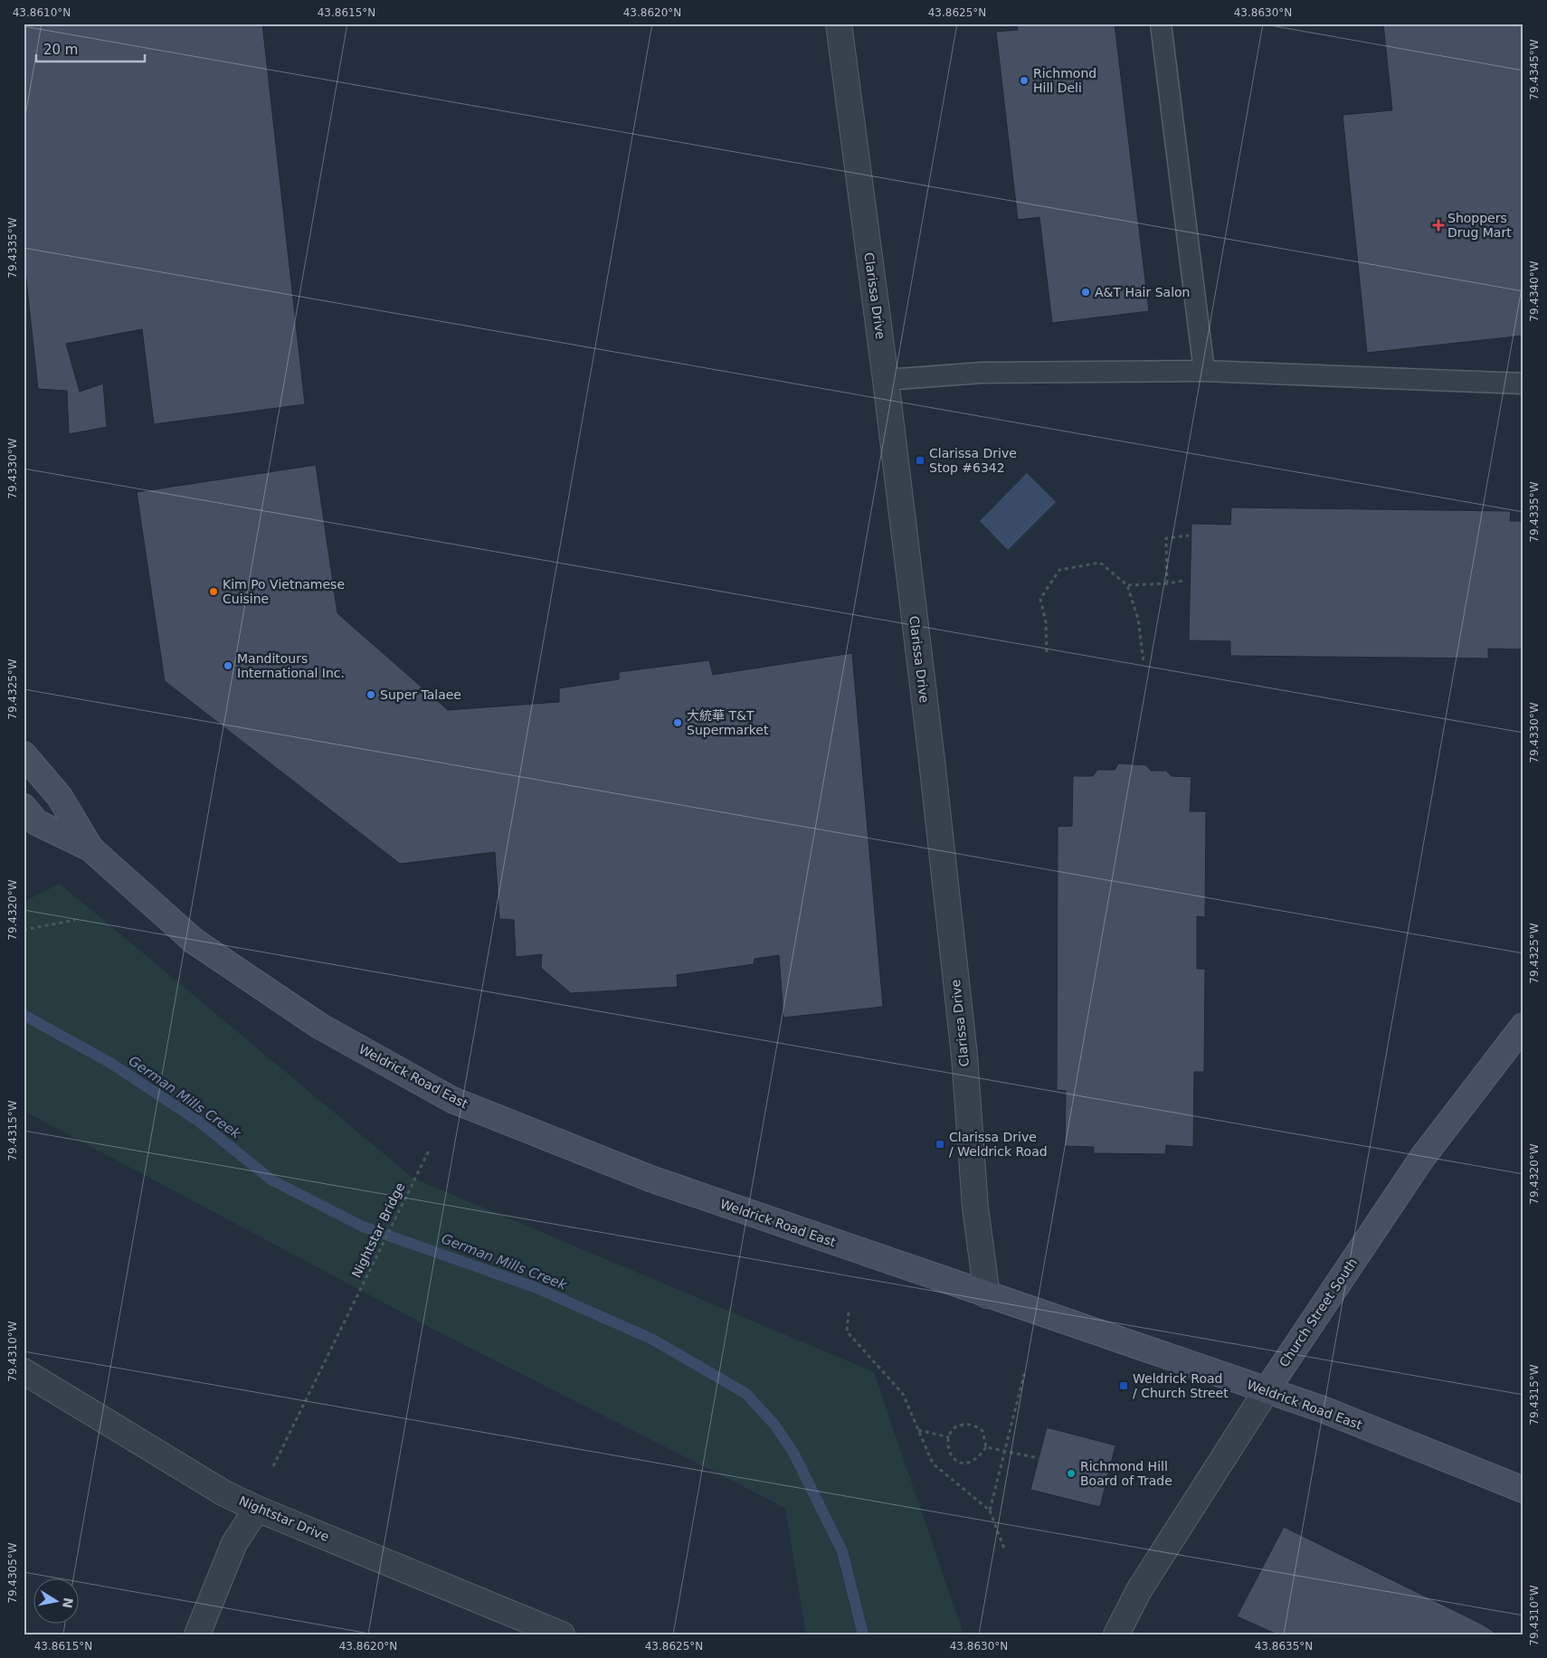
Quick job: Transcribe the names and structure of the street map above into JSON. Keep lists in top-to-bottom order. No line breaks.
{"streets":{"street":["Clarissa Drive","Weldrick Road East","Church Street South","Nightstar Drive"],"path":["Nightstar Bridge"]},"crossings":[["Clarissa Drive","Weldrick Road East"],["Weldrick Road East","Church Street South"]],"water":["German Mills Creek"],"places":{"other":["Richmond Hill Deli","A&T Hair Salon","Kim Po Vietnamese Cuisine","Manditours International Inc.","Super Talaee","大統華 T&T Supermarket","Richmond Hill Board of Trade"],"health":["Shoppers Drug Mart"],"transit":["Clarissa Drive Stop #6342","Clarissa Drive / Weldrick Road","Weldrick Road / Church Street"]},"scale_bar":"20 m","north":"right","coordinates":["43.8610°N","43.8615°N","43.8620°N","43.8625°N","43.8630°N","79.4345°W","79.4335°W","79.4340°W","79.4330°W","79.4325°W","79.4320°W","79.4315°W","79.4310°W","79.4305°W","43.8635°N"]}
